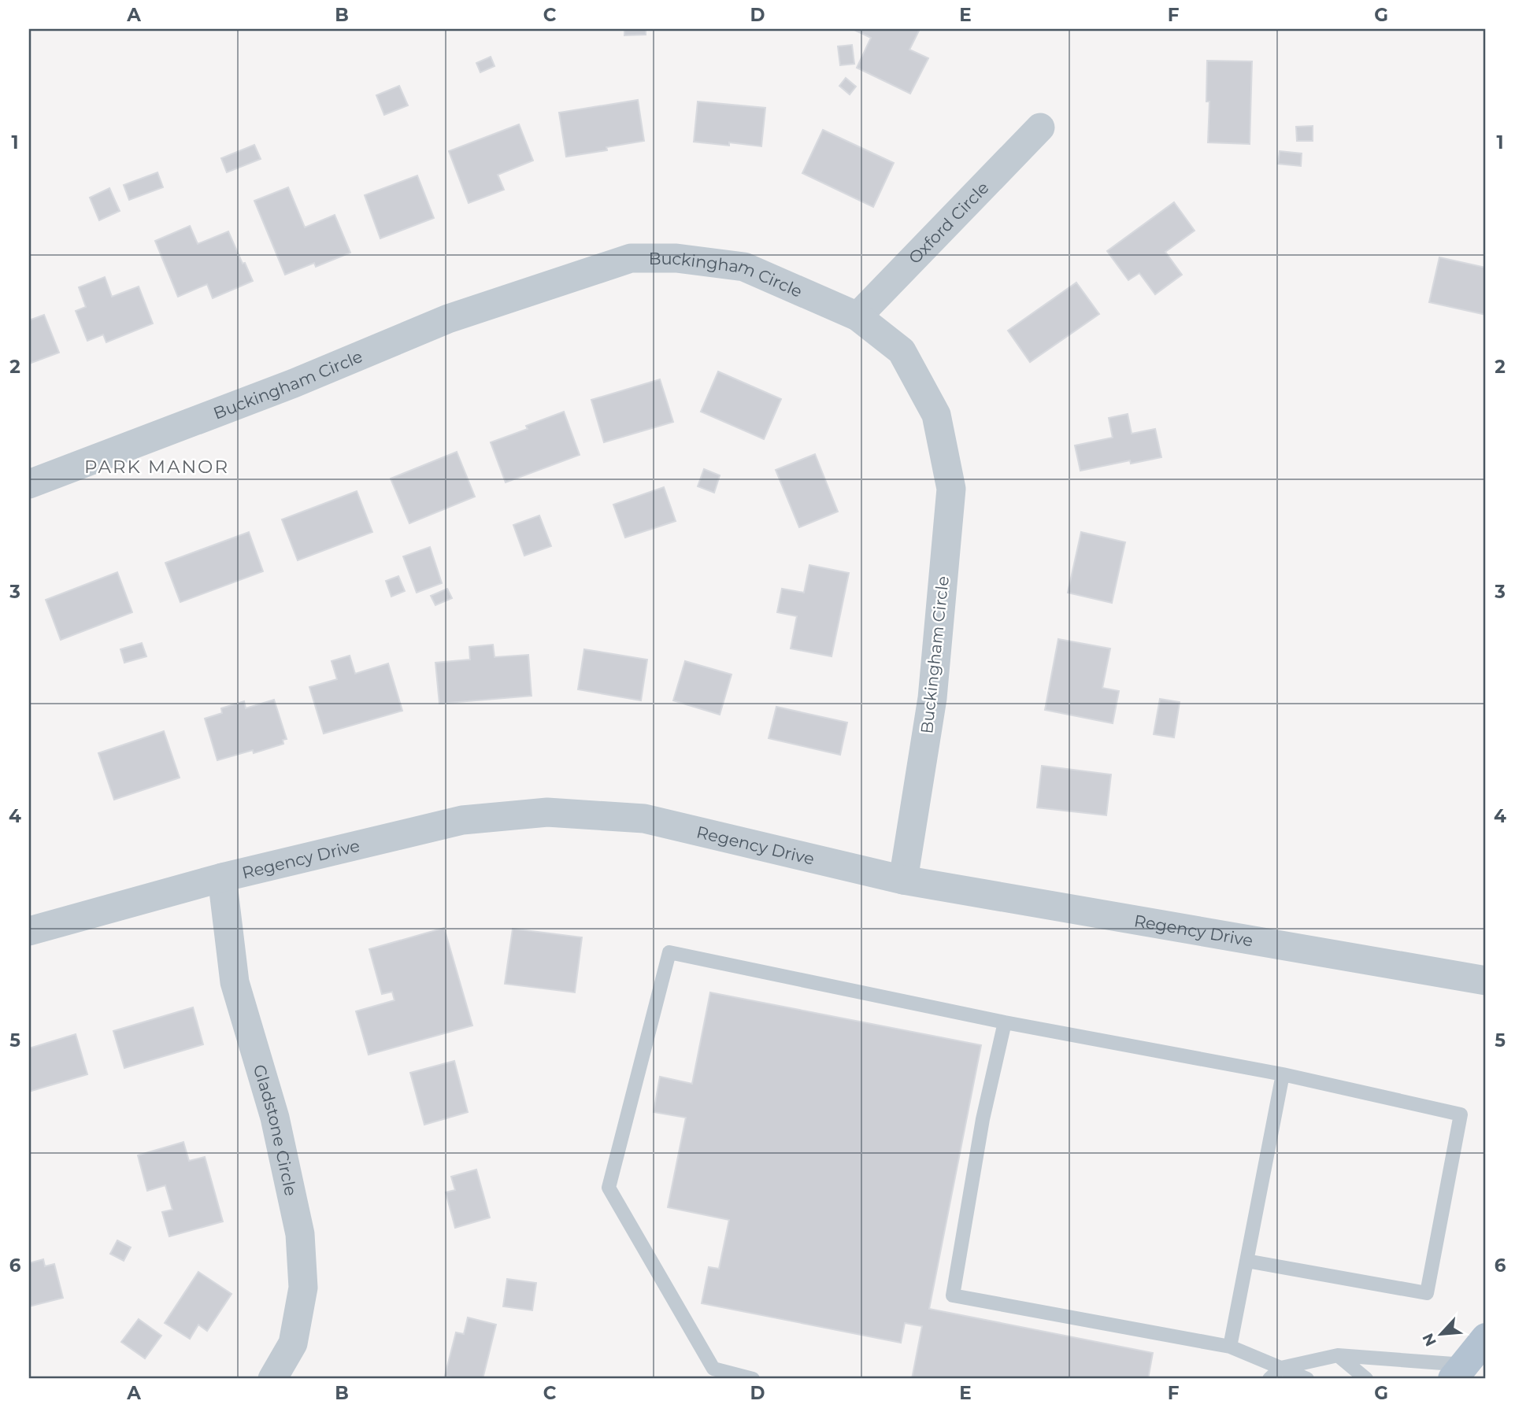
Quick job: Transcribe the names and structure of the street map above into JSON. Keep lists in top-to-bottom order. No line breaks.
{"streets":{"street":["Oxford Circle","Buckingham Circle","Regency Drive","Gladstone Circle"]},"crossings":[["Oxford Circle","Buckingham Circle"],["Buckingham Circle","Regency Drive"],["Regency Drive","Gladstone Circle"]],"districts":["PARK MANOR"],"north":"bottom left","grid":{"columns":["A","B","C","D","E","F","G"],"rows":["1","2","3","4","5","6"]}}
